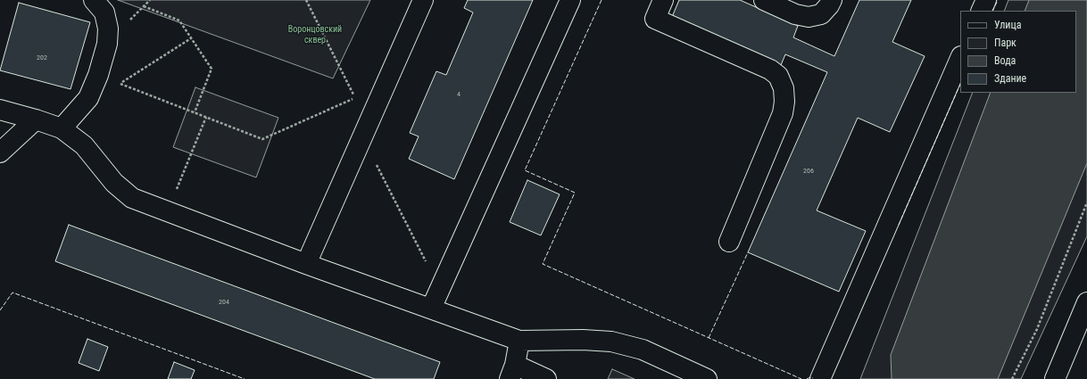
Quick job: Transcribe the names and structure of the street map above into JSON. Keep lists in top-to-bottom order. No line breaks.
{"parks":["Воронцовский сквер"],"house_numbers":["202","4","206","204"],"legend":["Улица","Парк","Вода","Здание"]}
